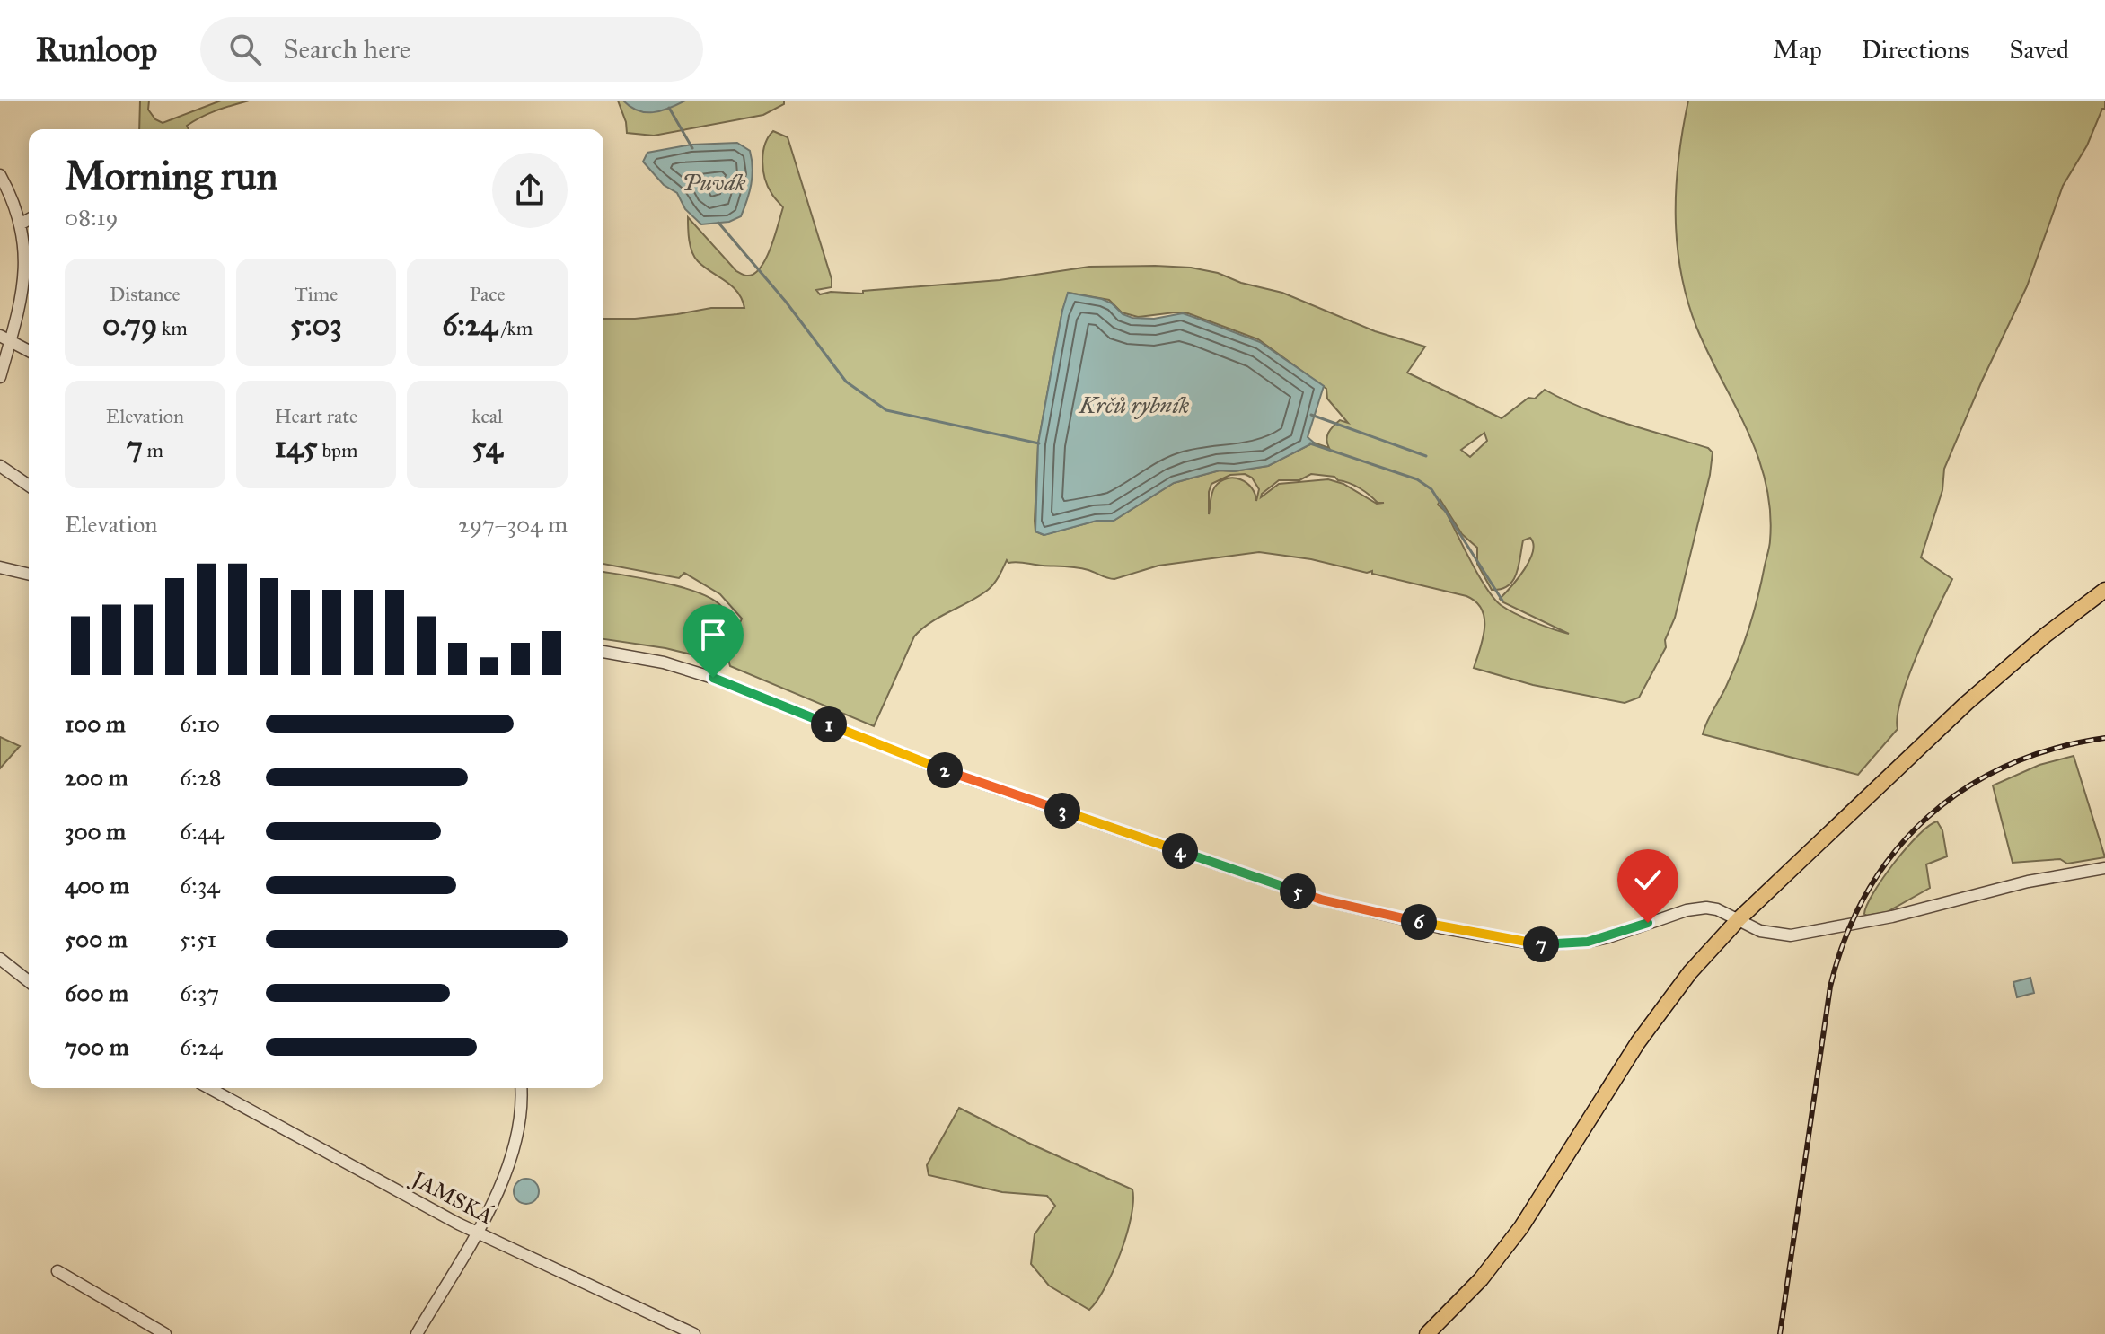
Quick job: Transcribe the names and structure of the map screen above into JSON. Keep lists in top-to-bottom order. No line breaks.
{"streets":{"street":["JAMSKÁ"]},"water":["Puvák","Krčů rybník"],"page":{"header":"Runloop","search":"Search here","nav":["Map","Directions","Saved"],"heading":["Morning run","08:19"],"stats":[["Distance","0.79 km"],["Time","5:03"],["Pace","6:24 /km"],["Elevation","7 m"],["Heart rate","145 bpm"],["kcal","54"]],"chart":["Elevation","297–304 m"],"list":[{"name":"100 m","note":"6:10"},{"name":"200 m","note":"6:28"},{"name":"300 m","note":"6:44"},{"name":"400 m","note":"6:34"},{"name":"500 m","note":"5:51"},{"name":"600 m","note":"6:37"},{"name":"700 m","note":"6:24"}],"pins":["1","2","3","4","5","6","7"]}}
